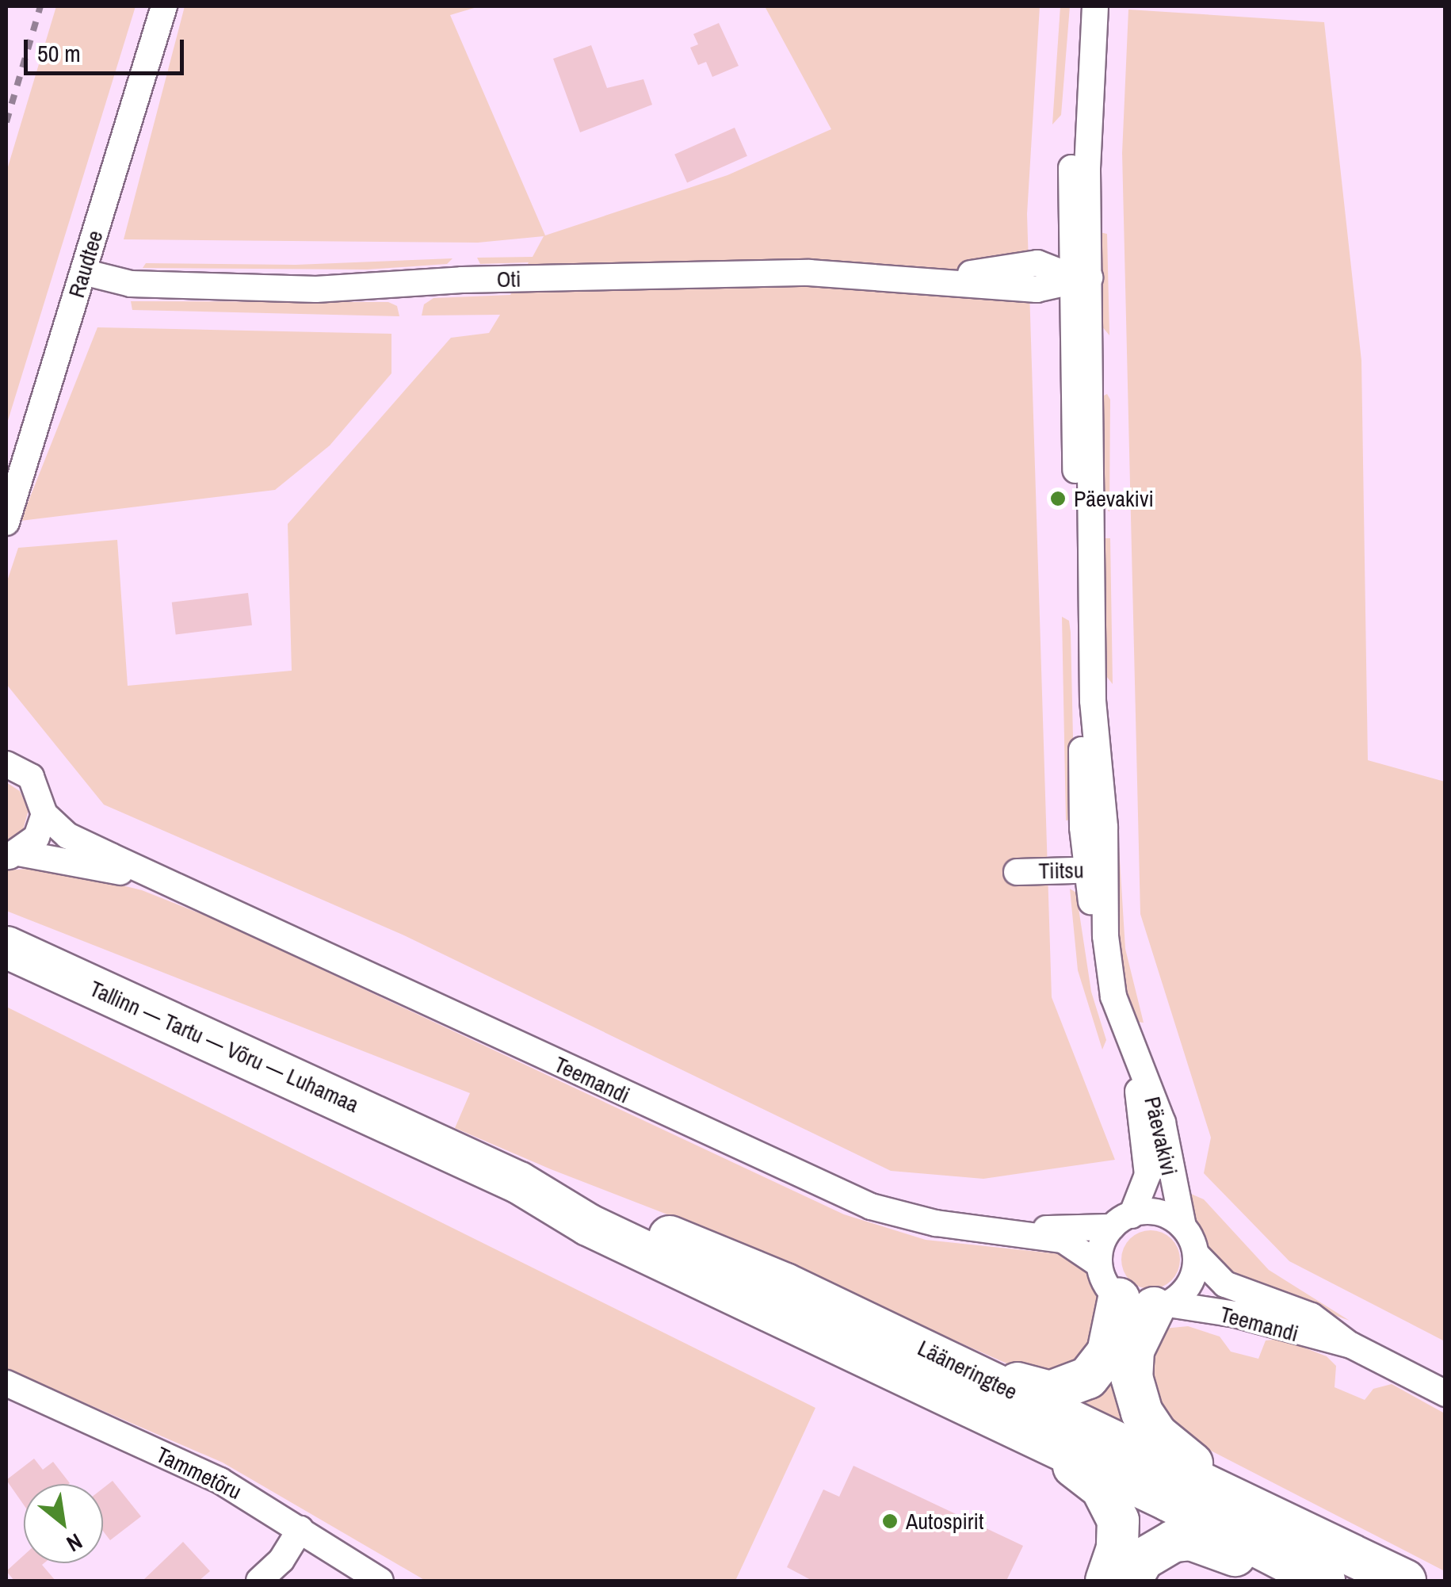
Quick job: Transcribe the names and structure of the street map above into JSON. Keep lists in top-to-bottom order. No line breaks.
{"streets":{"highway":["Tallinn — Tartu — Võru — Luhamaa","Lääneringtee"],"street":["Raudtee","Oti","Tiitsu","Teemandi","Päevakivi","Tammetõru"]},"crossings":[["Raudtee","Oti"],["Oti","Päevakivi"],["Tiitsu","Päevakivi"],["Tallinn — Tartu — Võru — Luhamaa","Lääneringtee"],["Teemandi","Päevakivi"]],"places":["Päevakivi","Autospirit"],"scale_bar":"50 m","north":"bottom right"}
